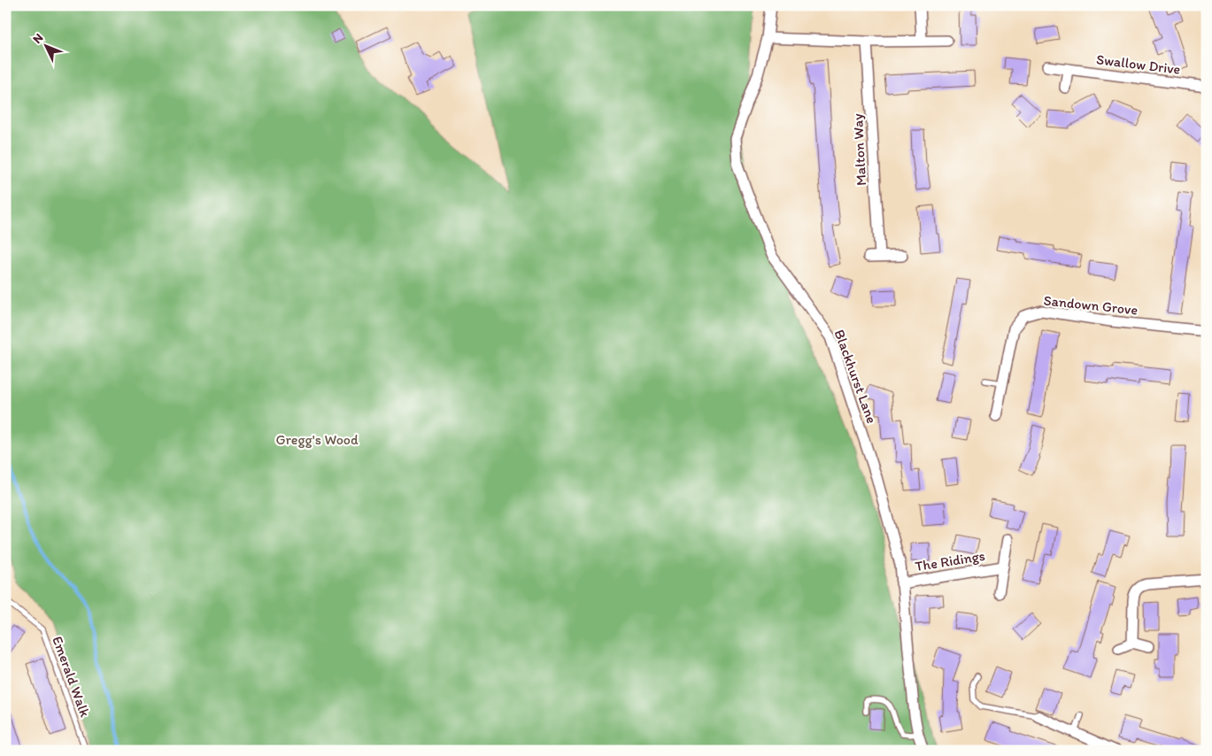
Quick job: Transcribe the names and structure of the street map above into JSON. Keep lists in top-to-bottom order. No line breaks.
{"streets":{"street":["Swallow Drive","Malton Way","Sandown Grove","Blackhurst Lane","The Ridings"],"lane":["Emerald Walk"]},"crossings":[["Blackhurst Lane","The Ridings"]],"parks":["Gregg's Wood"],"north":"top left"}
